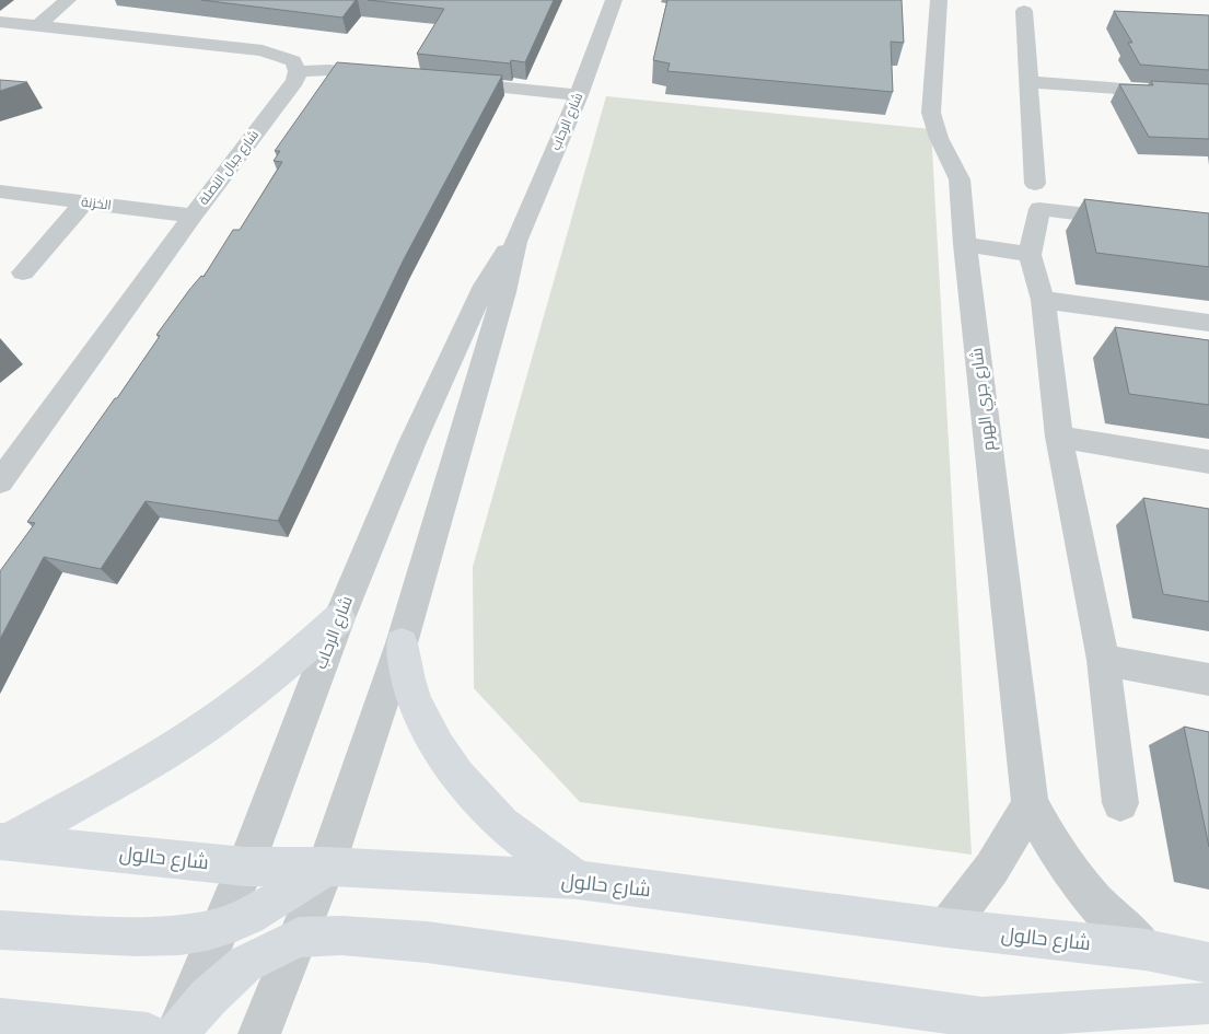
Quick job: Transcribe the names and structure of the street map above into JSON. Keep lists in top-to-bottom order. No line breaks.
{"streets":{"main road":["شارع حالول"],"street":["شارع الرحاب","شارع جبال النصلة","الخزنة","شارع جري الهرم"]},"crossings":[["شارع الرحاب","شارع حالول"],["شارع جبال النصلة","الخزنة"],["شارع جري الهرم","شارع حالول"]]}
